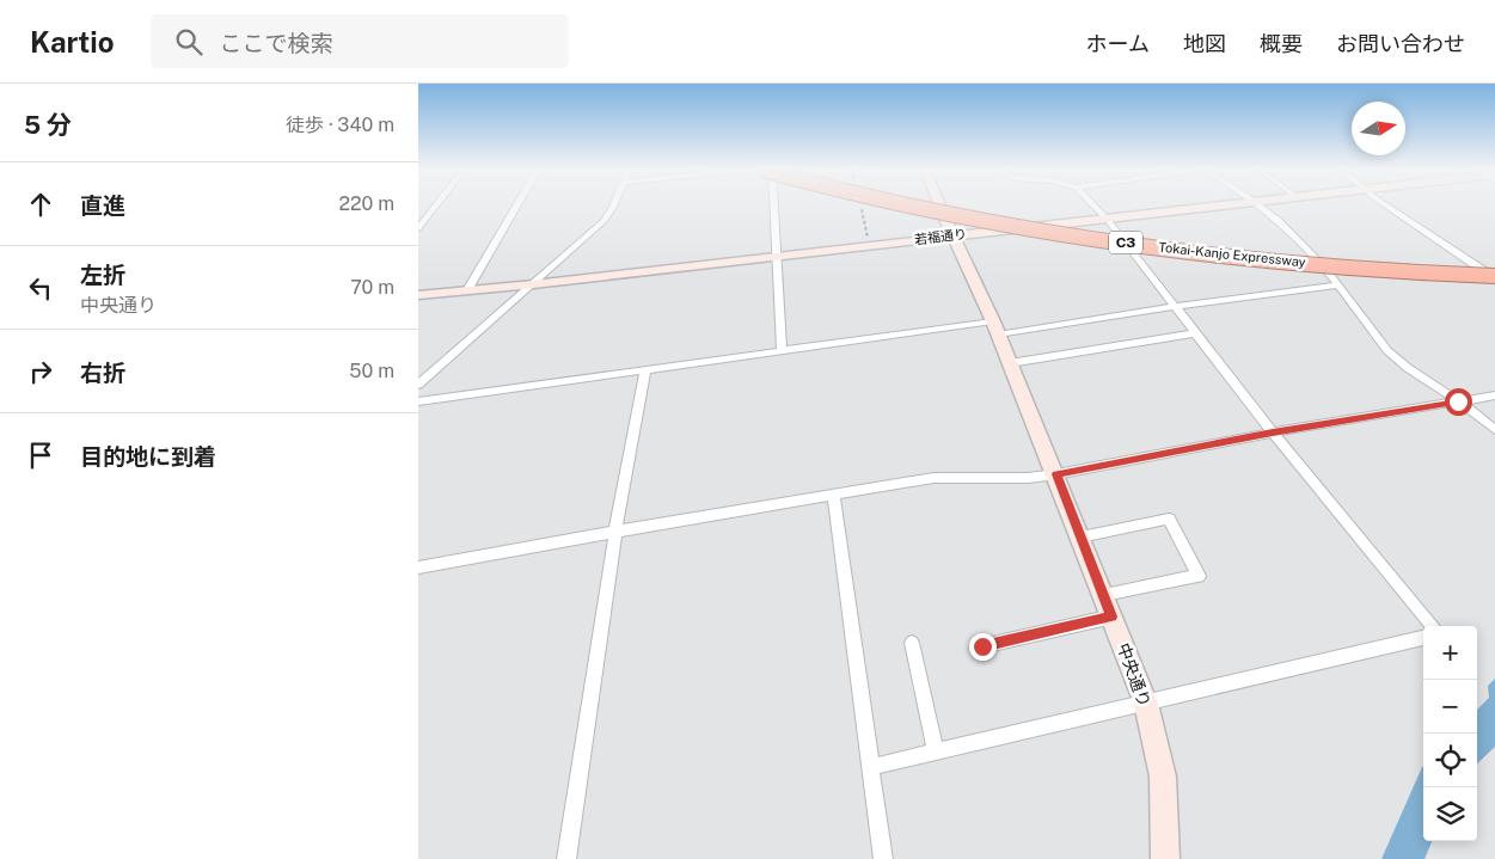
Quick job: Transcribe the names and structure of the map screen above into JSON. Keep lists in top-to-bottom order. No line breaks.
{"streets":{"highway":["C3","Tokai-Kanjo Expressway"],"street":["若福通り","中央通り"]},"crossings":[["若福通り","中央通り"]],"north":"right","page":{"header":"Kartio","search":"ここで検索","nav":["ホーム","地図","概要","お問い合わせ"],"heading":["5 分","徒歩 · 340 m"],"list":[["直進","220 m"],["左折","中央通り","70 m"],["右折","50 m"],"目的地に到着"],"map_buttons":["+","−"]}}
